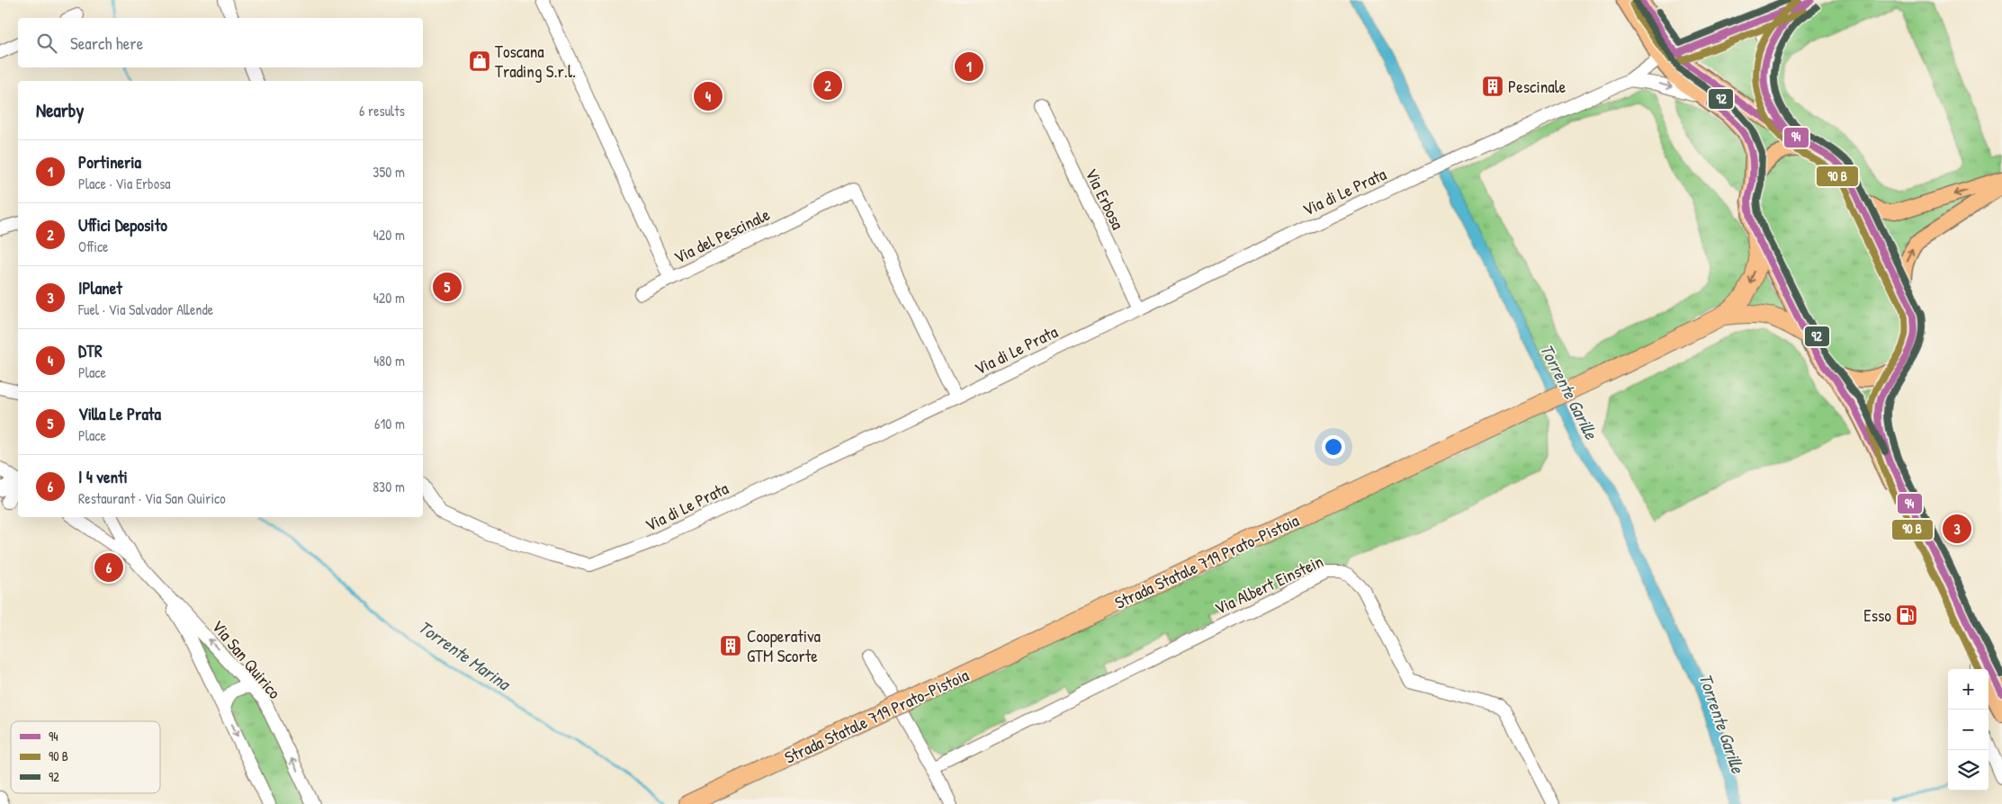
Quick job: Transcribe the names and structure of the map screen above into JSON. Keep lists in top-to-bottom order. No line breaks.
{"streets":{"highway":["Strada Statale 719 Prato-Pistoia"],"street":["Via di Le Prata","Via Erbosa","Via del Pescinale","Via Albert Einstein","Via San Quirico"]},"crossings":[["Via di Le Prata","Via Erbosa"],["Via di Le Prata","Via del Pescinale"]],"water":["Torrente Garille","Torrente Marina"],"places":{"shop":["Toscana Trading S.r.l."],"building":["Pescinale","Cooperativa GTM Scorte"],"fuel station":["Esso"]},"lines":["transit line 94","transit line 92"],"legend":["94","90 B","92"],"page":{"search":"Search here","pins":["1","2","4","5","3","6"],"heading":["Nearby","6 results"],"list":[{"mark":"1","name":"Portineria","note":"Place · Via Erbosa","value":"350 m"},{"mark":"2","name":"Uffici Deposito","note":"Office","value":"420 m"},{"mark":"3","name":"IPlanet","note":"Fuel · Via Salvador Allende","value":"420 m"},{"mark":"4","name":"DTR","note":"Place","value":"480 m"},{"mark":"5","name":"Villa Le Prata","note":"Place","value":"610 m"},{"mark":"6","name":"I 4 venti","note":"Restaurant · Via San Quirico","value":"830 m"}],"map_buttons":["+","−"]}}
